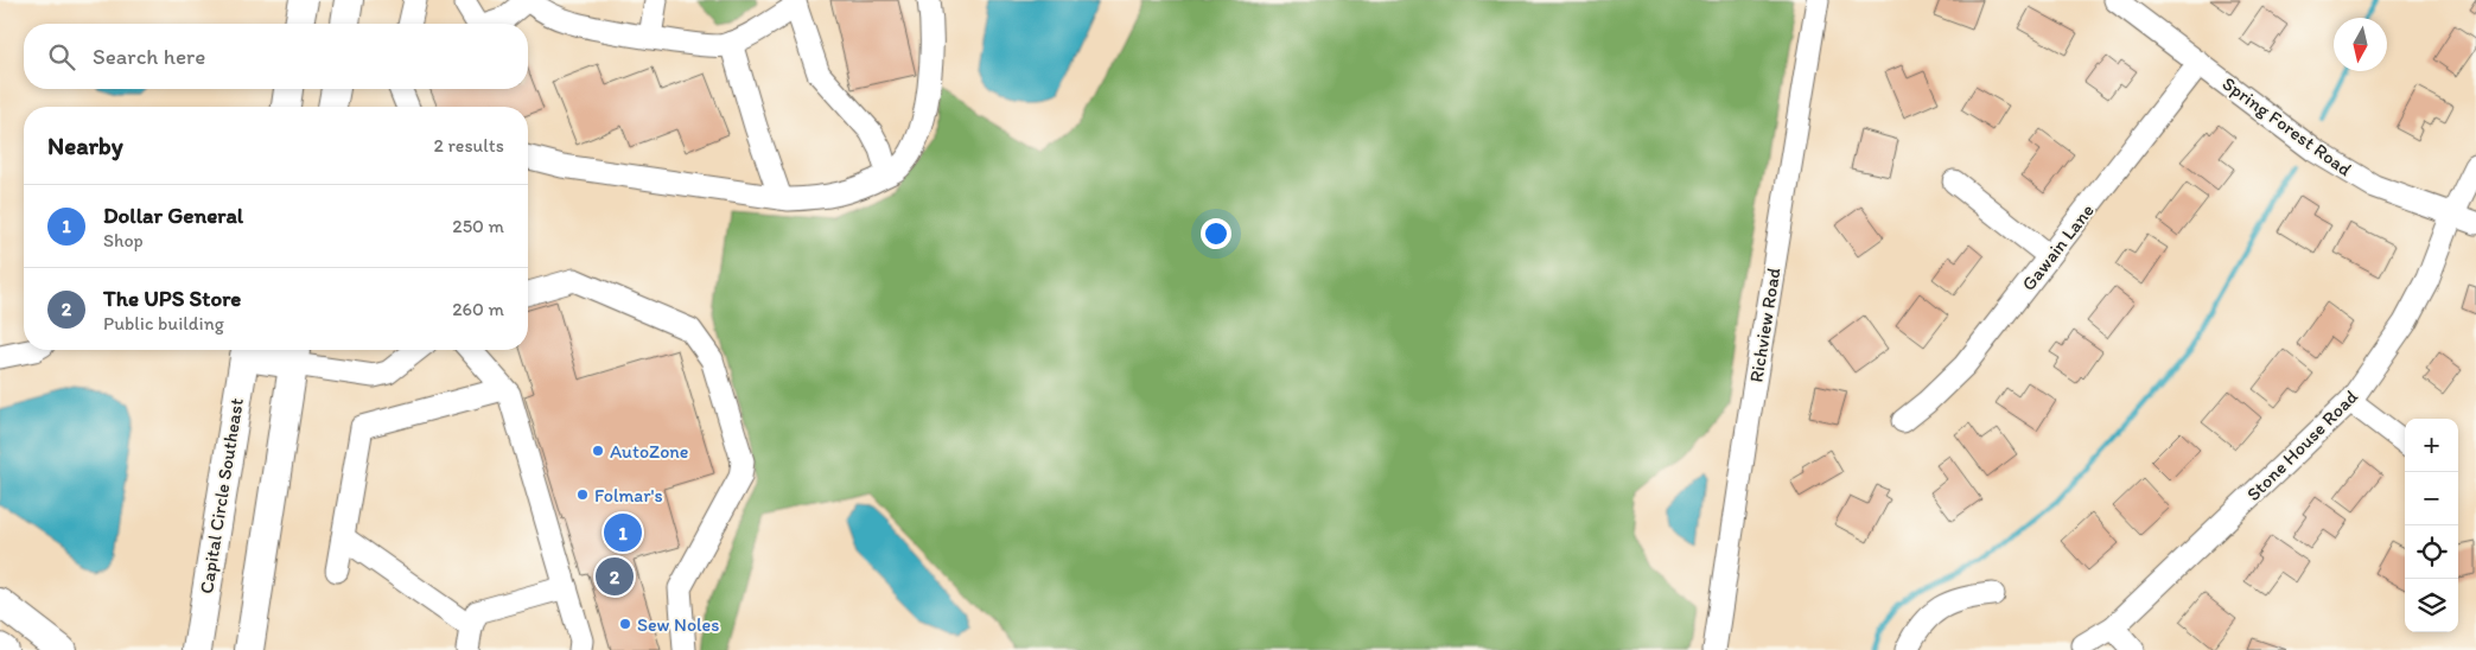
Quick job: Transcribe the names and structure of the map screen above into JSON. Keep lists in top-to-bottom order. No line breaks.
{"streets":{"main road":["Capital Circle Southeast"],"street":["Spring Forest Road","Gawain Lane","Richview Road","Stone House Road"]},"crossings":[["Spring Forest Road","Gawain Lane"],["Spring Forest Road","Stone House Road"]],"places":["AutoZone","Folmar's","Sew Noles"],"north":"bottom","page":{"search":"Search here","heading":["Nearby","2 results"],"list":[{"mark":"1","name":"Dollar General","note":"Shop","value":"250 m"},{"mark":"2","name":"The UPS Store","note":"Public building","value":"260 m"}],"map_buttons":["+","−"],"pins":["1","2"]}}
